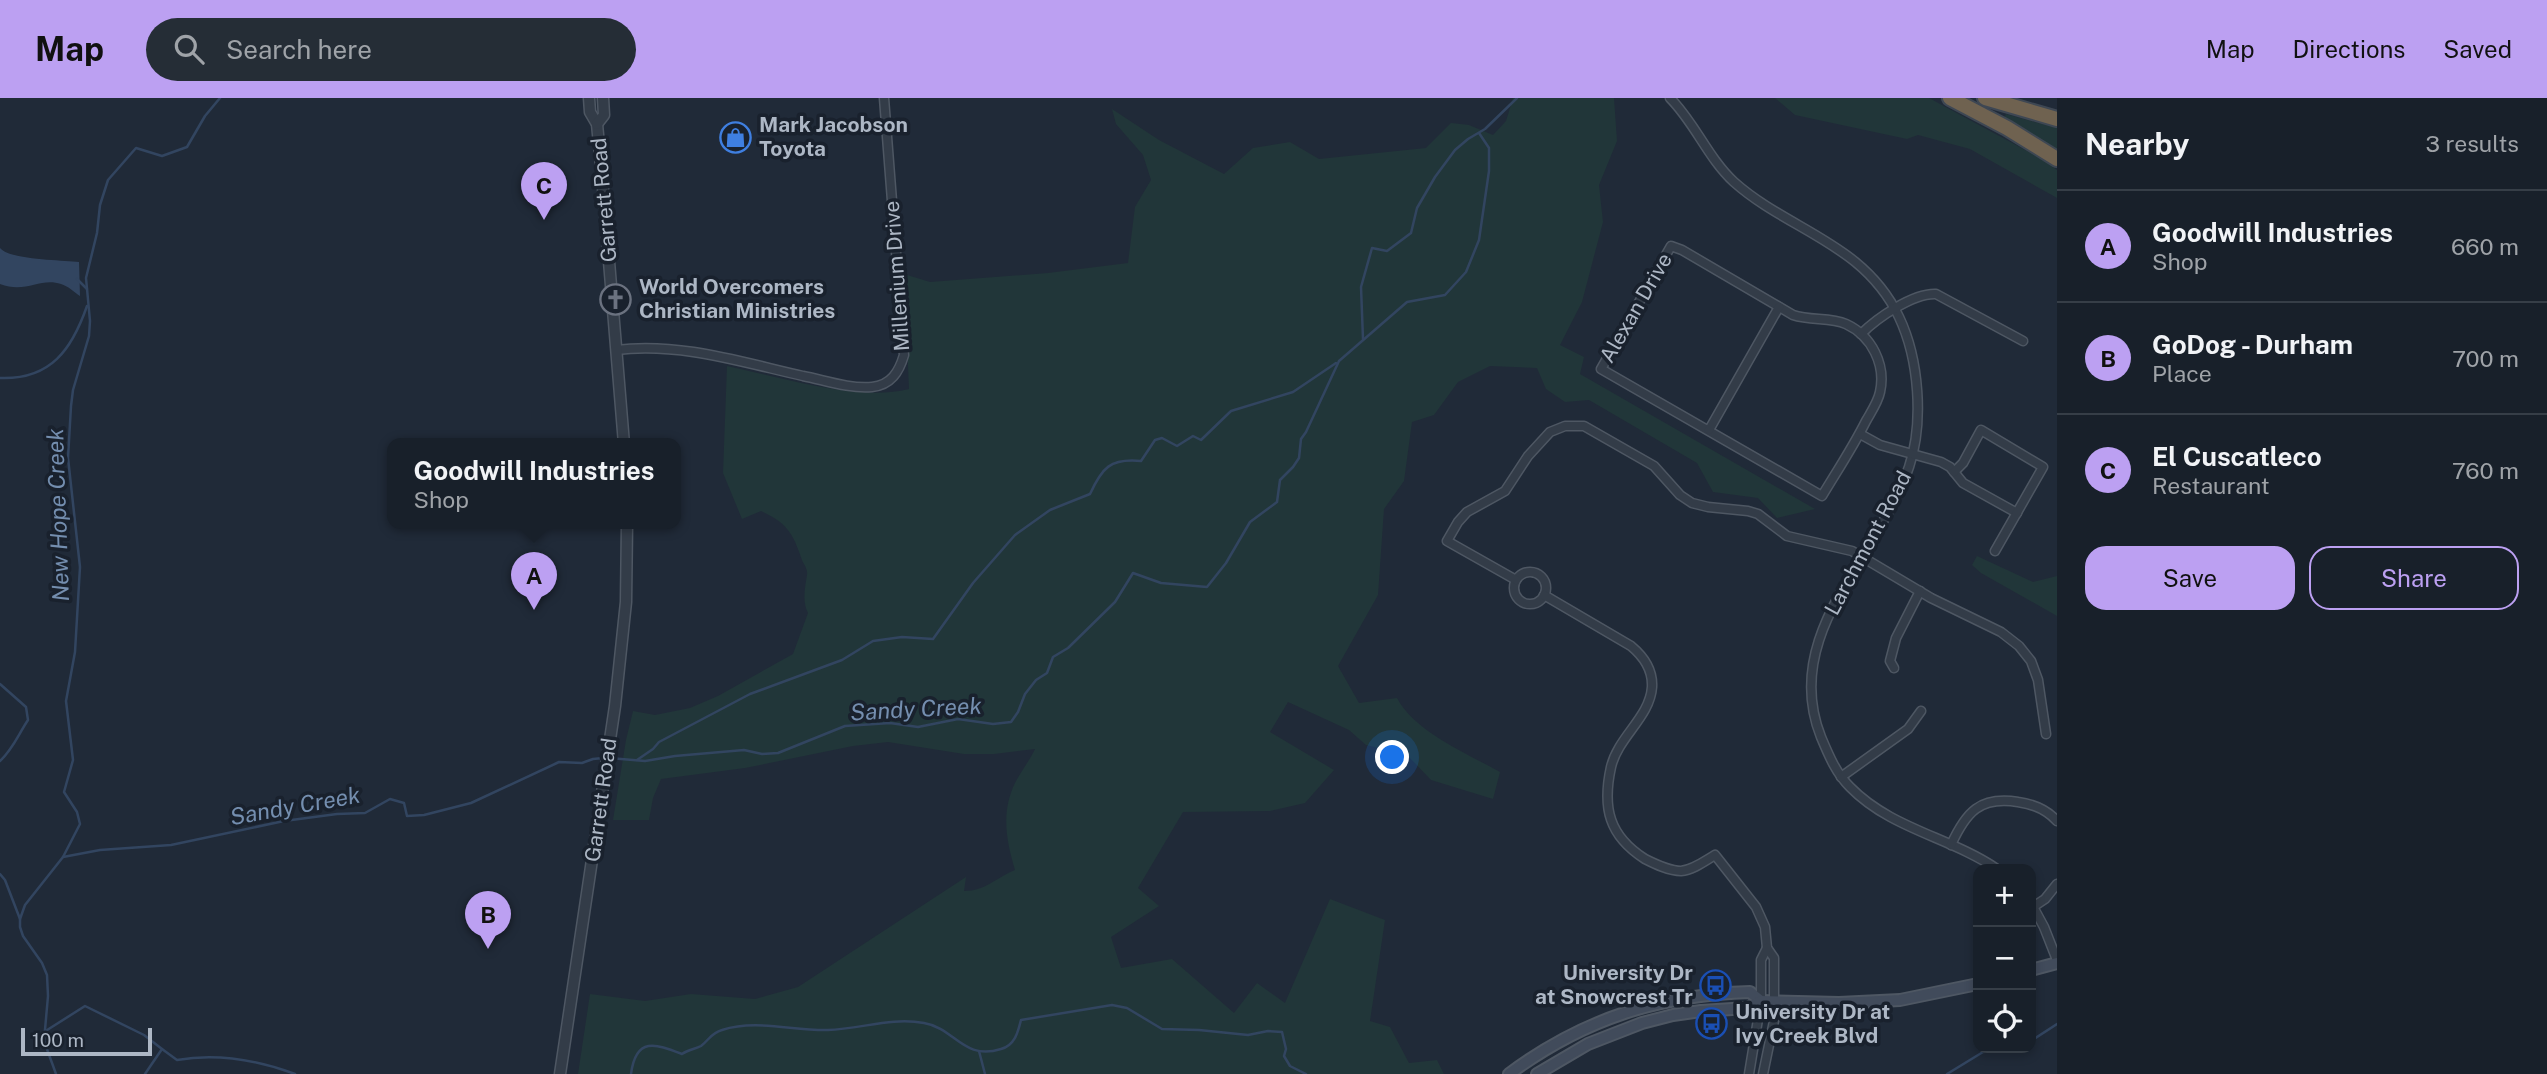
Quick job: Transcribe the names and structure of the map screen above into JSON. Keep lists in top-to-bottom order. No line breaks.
{"streets":{"street":["Garrett Road","Millenium Drive","Alexan Drive","Larchmont Road"]},"crossings":[["Garrett Road","Millenium Drive"]],"water":["New Hope Creek","Sandy Creek"],"places":{"shop":["Mark Jacobson Toyota"],"church":["World Overcomers Christian Ministries"],"bus stop":["University Dr at Snowcrest Tr","University Dr at Ivy Creek Blvd"]},"scale_bar":"100 m","page":{"header":"Map","search":"Search here","nav":["Map","Directions","Saved"],"heading":["Nearby","3 results"],"pins":["C","A","B"],"list":[{"mark":"A","name":"Goodwill Industries","note":"Shop","value":"660 m"},{"mark":"B","name":"GoDog - Durham","note":"Place","value":"700 m"},{"mark":"C","name":"El Cuscatleco","note":"Restaurant","value":"760 m"}],"popup":["Goodwill Industries","Shop"],"buttons":["Save","Share"],"map_buttons":["+","−"],"scale":"100 m"}}
